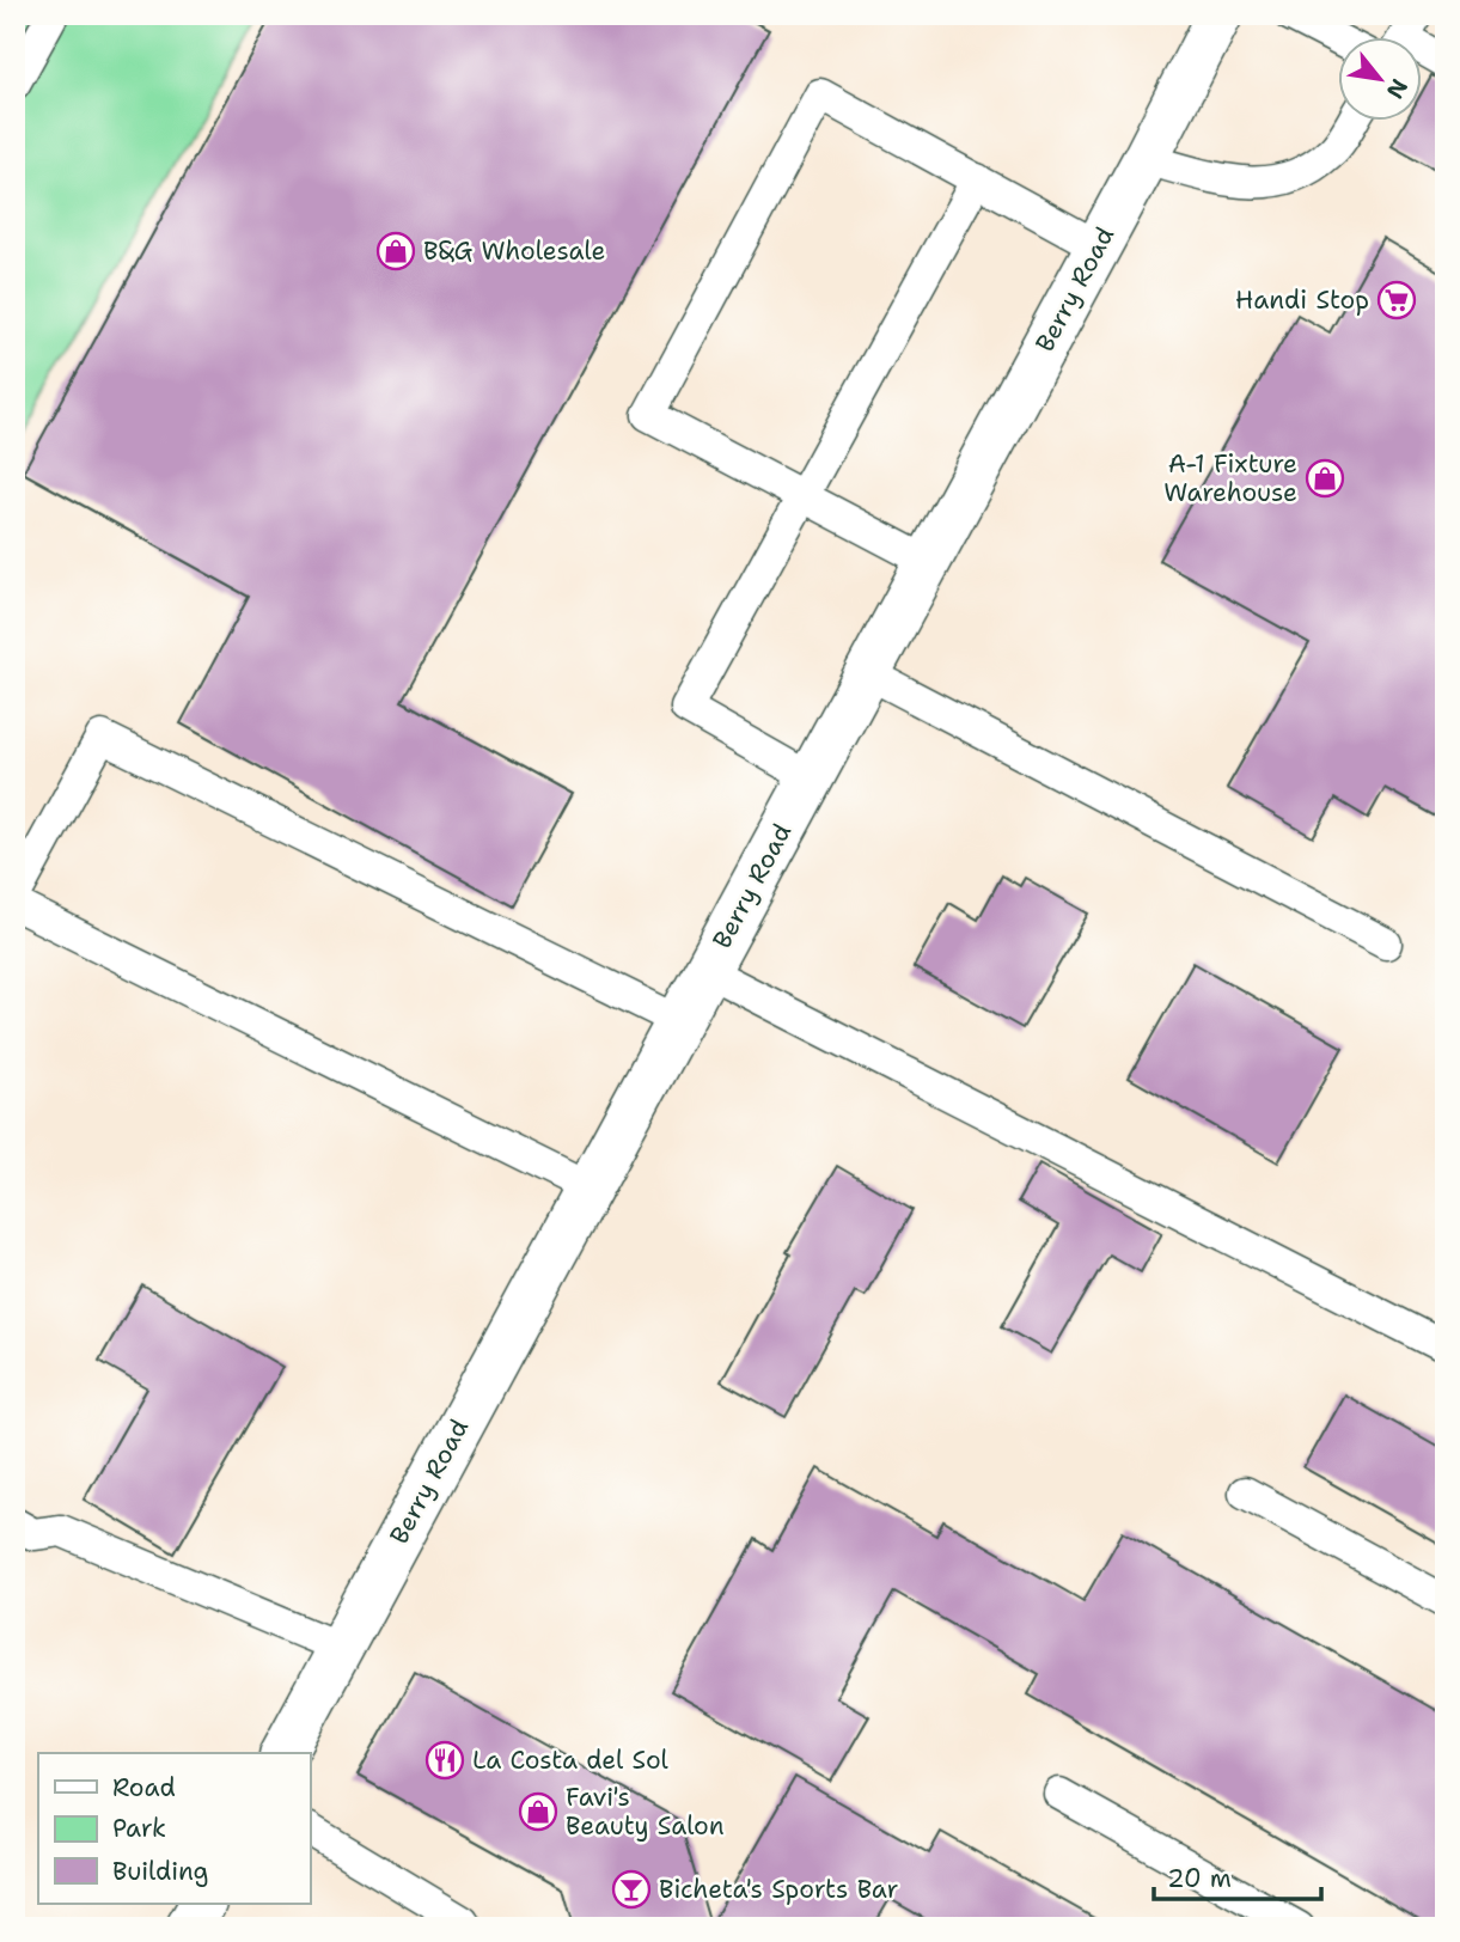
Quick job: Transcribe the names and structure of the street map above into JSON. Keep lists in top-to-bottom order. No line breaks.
{"streets":{"street":["Berry Road"]},"places":{"shop":["B&G Wholesale","A-1 Fixture Warehouse","Favi's Beauty Salon"],"supermarket":["Handi Stop"],"restaurant":["La Costa del Sol"],"bar":["Bicheta's Sports Bar"]},"legend":["Road","Park","Building"],"scale_bar":"20 m","north":"bottom right"}
